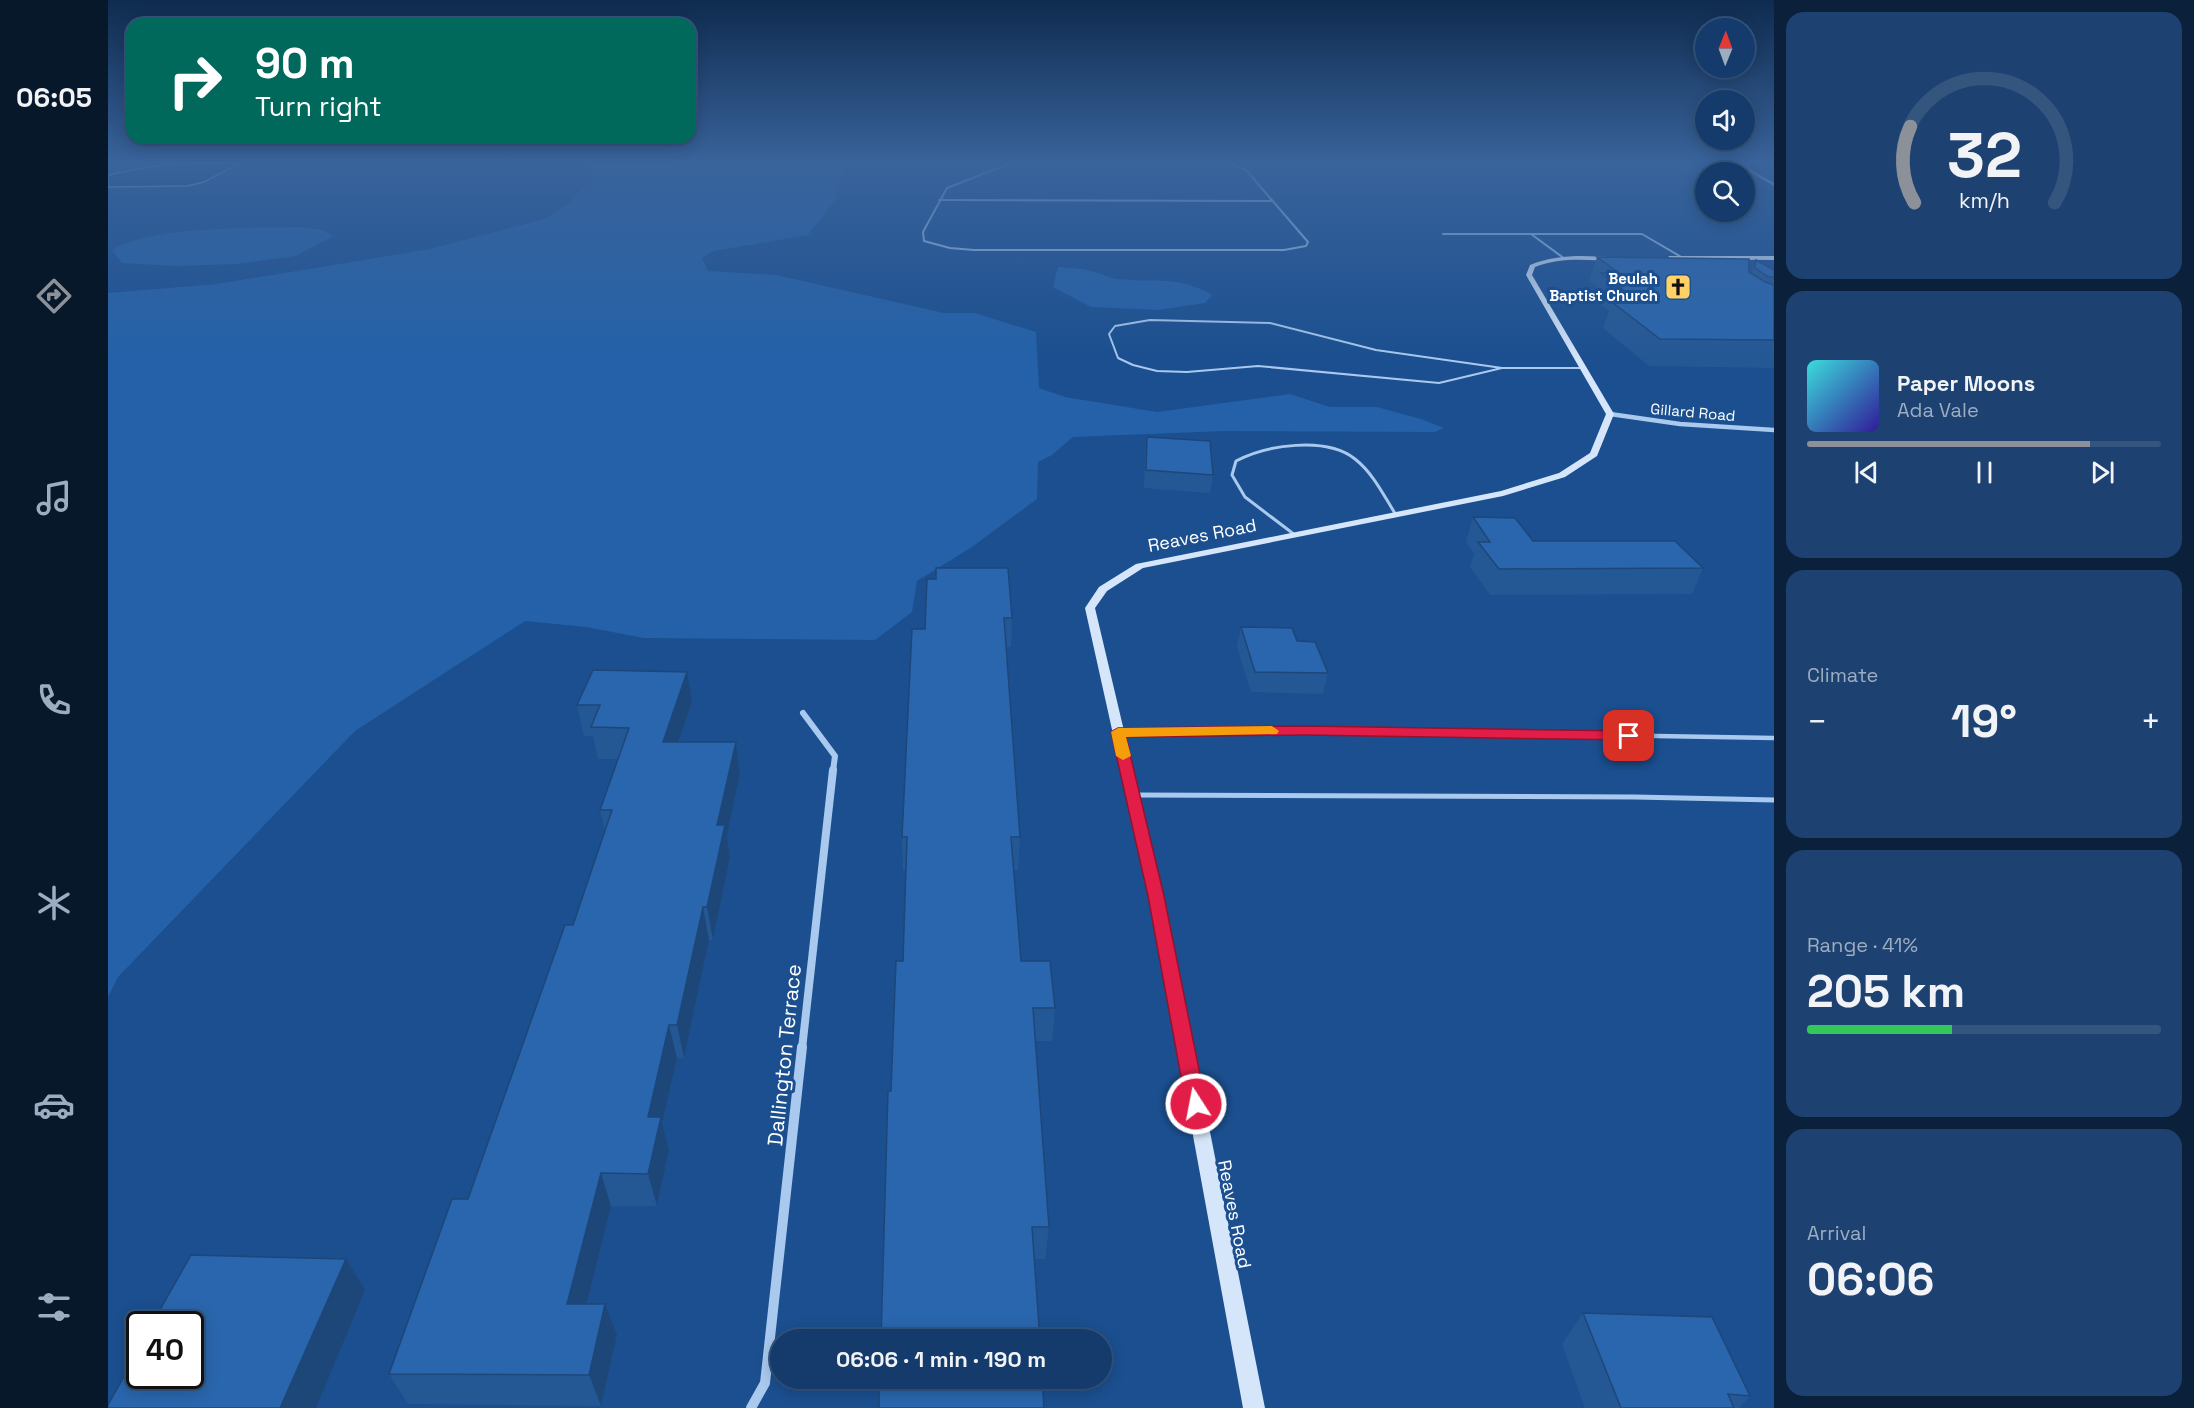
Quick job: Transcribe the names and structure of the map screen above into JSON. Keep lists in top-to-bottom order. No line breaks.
{"streets":{"street":["Gillard Road","Reaves Road","Dallington Terrace"]},"crossings":[["Gillard Road","Reaves Road"]],"places":{"church":["Beulah Baptist Church"]},"north":"top","page":{"tabs":"06:05","turn":["90 m","Turn right"],"song":["Paper Moons","Ada Vale"],"tile":["Climate",["Range · 41%","205 km"],["Arrival","06:06"]],"heat":["−","19°","+"],"limit":"40","trip":"06:06 · 1 min · 190 m","gauge":["32","km/h"]}}
